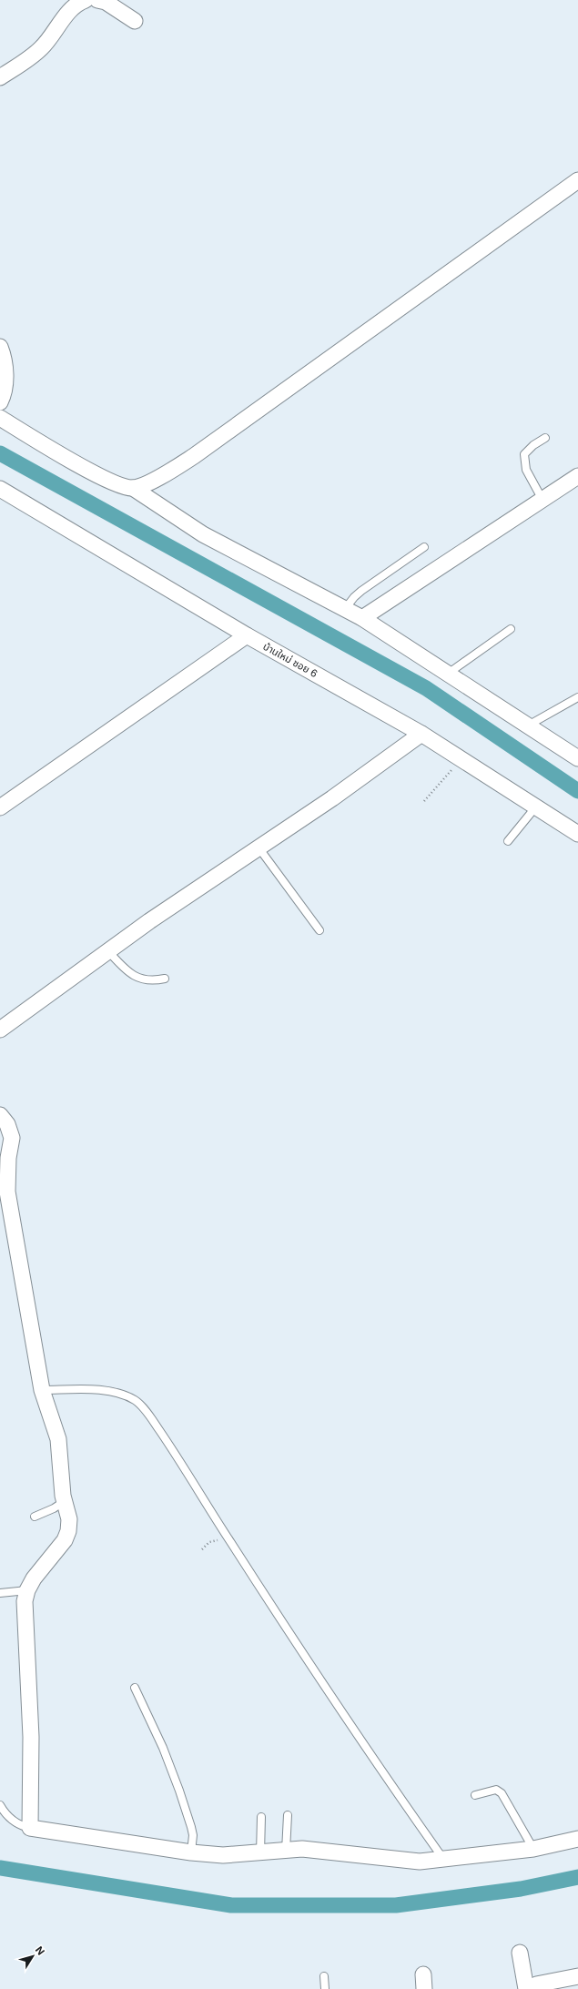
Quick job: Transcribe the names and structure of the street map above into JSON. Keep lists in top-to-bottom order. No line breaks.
{"streets":{"street":["บ้านใหม่ ซอย 6"]},"north":"top right"}
